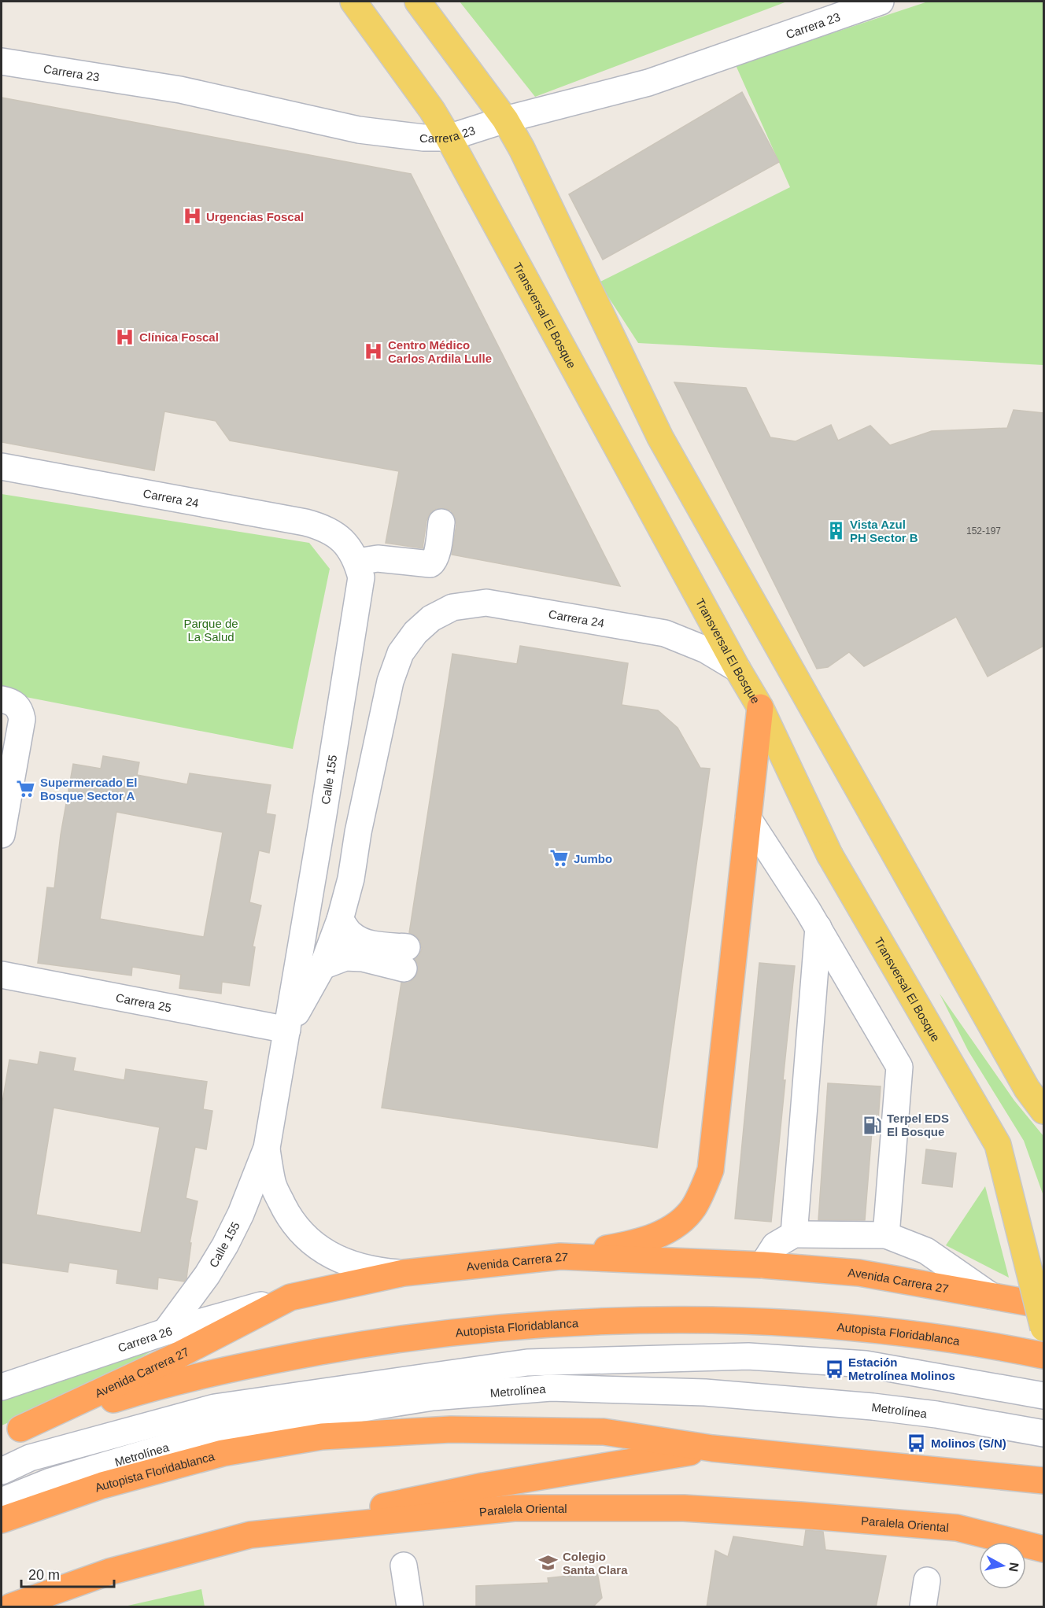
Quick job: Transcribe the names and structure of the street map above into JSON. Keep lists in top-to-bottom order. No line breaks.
{"streets":{"highway":["Avenida Carrera 27","Autopista Floridablanca","Paralela Oriental"],"main road":["Transversal El Bosque"],"street":["Carrera 23","Carrera 24","Calle 155","Carrera 25","Carrera 26","Metrolínea"]},"crossings":[["Carrera 23","Transversal El Bosque"],["Transversal El Bosque","Carrera 24"],["Carrera 24","Calle 155"],["Calle 155","Carrera 25"],["Calle 155","Avenida Carrera 27"],["Calle 155","Carrera 26"],["Avenida Carrera 27","Autopista Floridablanca"],["Avenida Carrera 27","Carrera 26"]],"parks":["Parque de La Salud"],"places":{"hospital":["Urgencias Foscal","Clínica Foscal","Centro Médico Carlos Ardila Lulle"],"building":["Vista Azul PH Sector B"],"supermarket":["Supermercado El Bosque Sector A","Jumbo"],"fuel station":["Terpel EDS El Bosque"],"bus stop":["Estación Metrolínea Molinos","Molinos (S/N)"],"school or university":["Colegio Santa Clara"]},"house_numbers":["152-197"],"scale_bar":"20 m","north":"right"}
